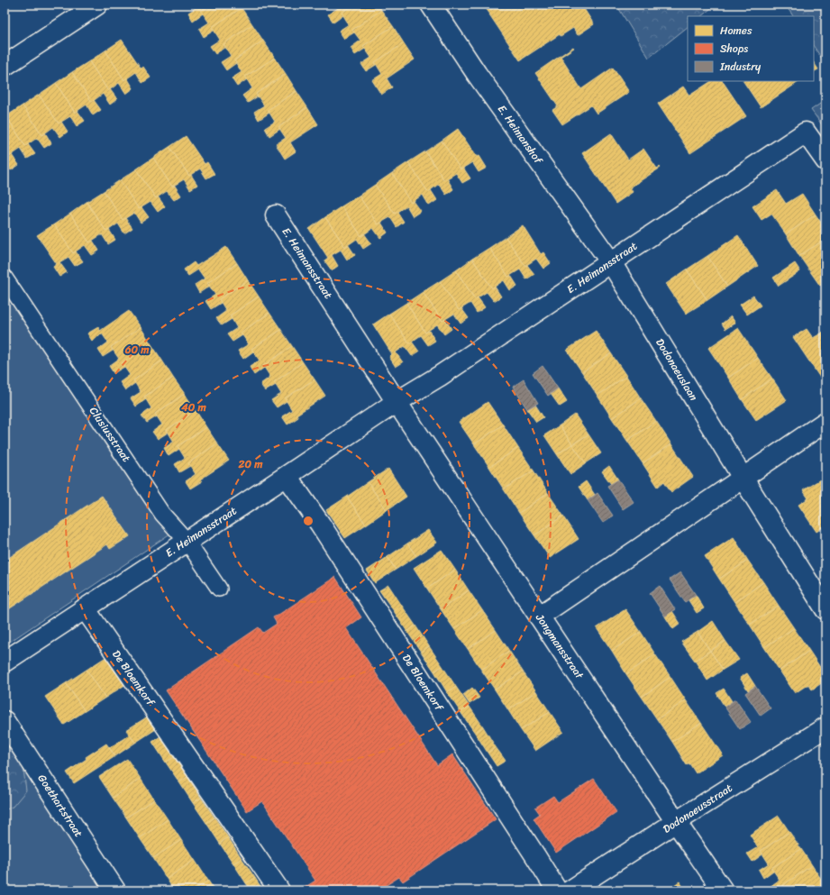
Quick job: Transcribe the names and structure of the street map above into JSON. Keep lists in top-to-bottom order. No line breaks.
{"streets":{"street":["E. Heimanshof","E. Heimansstraat","Dodonaeuslaan","Jongmansstraat","De Bloemkorf","Goethartstraat","Dodonaeusstraat"],"lane":["Clusiusstraat"]},"crossings":[["E. Heimanshof","E. Heimansstraat"],["E. Heimanshof","Dodonaeuslaan"],["E. Heimansstraat","Dodonaeuslaan"],["E. Heimansstraat","Clusiusstraat"],["E. Heimansstraat","Jongmansstraat"],["E. Heimansstraat","De Bloemkorf"],["Jongmansstraat","Dodonaeusstraat"]],"legend":["Homes","Shops","Industry"],"rings":["60 m","40 m","20 m"]}
